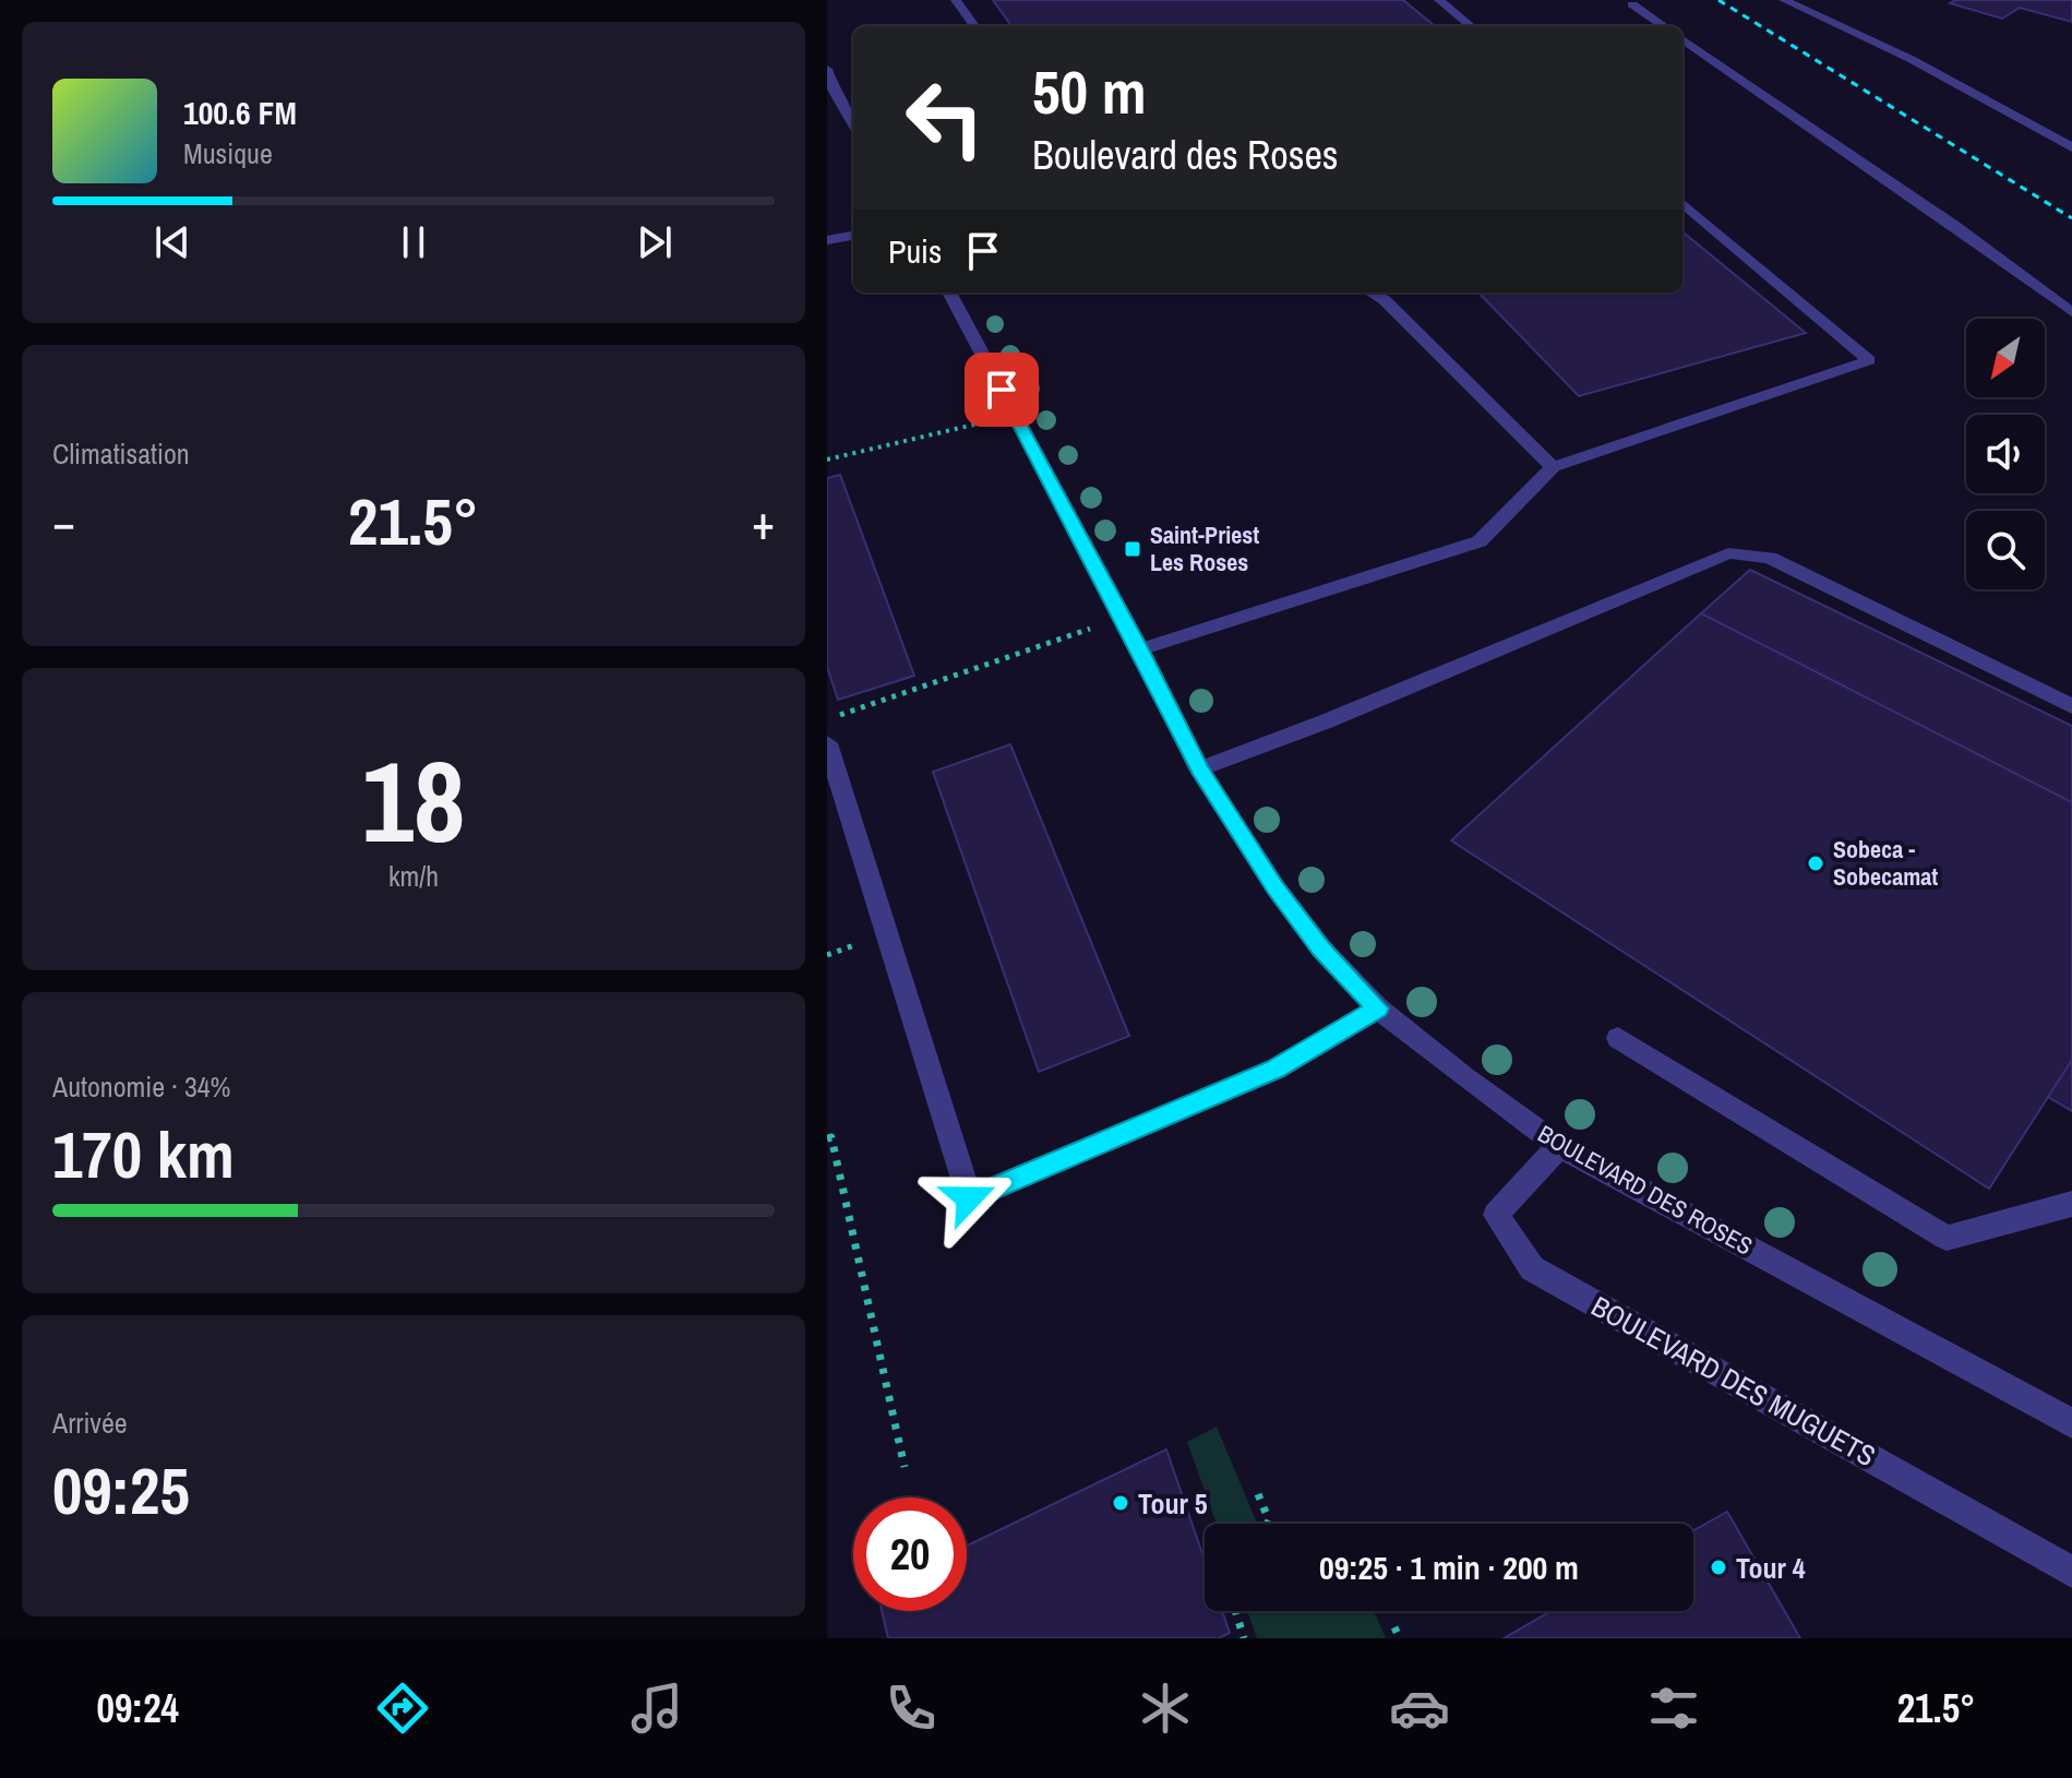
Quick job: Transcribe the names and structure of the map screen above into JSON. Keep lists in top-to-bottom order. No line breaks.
{"streets":{"street":["BOULEVARD DES ROSES","BOULEVARD DES MUGUETS"]},"crossings":[["BOULEVARD DES ROSES","BOULEVARD DES MUGUETS"]],"places":{"transit":["Saint-Priest Les Roses"],"other":["Sobeca - Sobecamat","Tour 5","Tour 4"]},"north":"bottom left","page":{"turn":["50 m","Boulevard des Roses"],"song":["100.6 FM","Musique"],"then":"Puis","tile":["Climatisation",["18","km/h"],["Autonomie · 34%","170 km"],["Arrivée","09:25"]],"heat":["−","21.5°","+"],"limit":"20","trip":"09:25 · 1 min · 200 m","tabs":["09:24","21.5°"]}}
